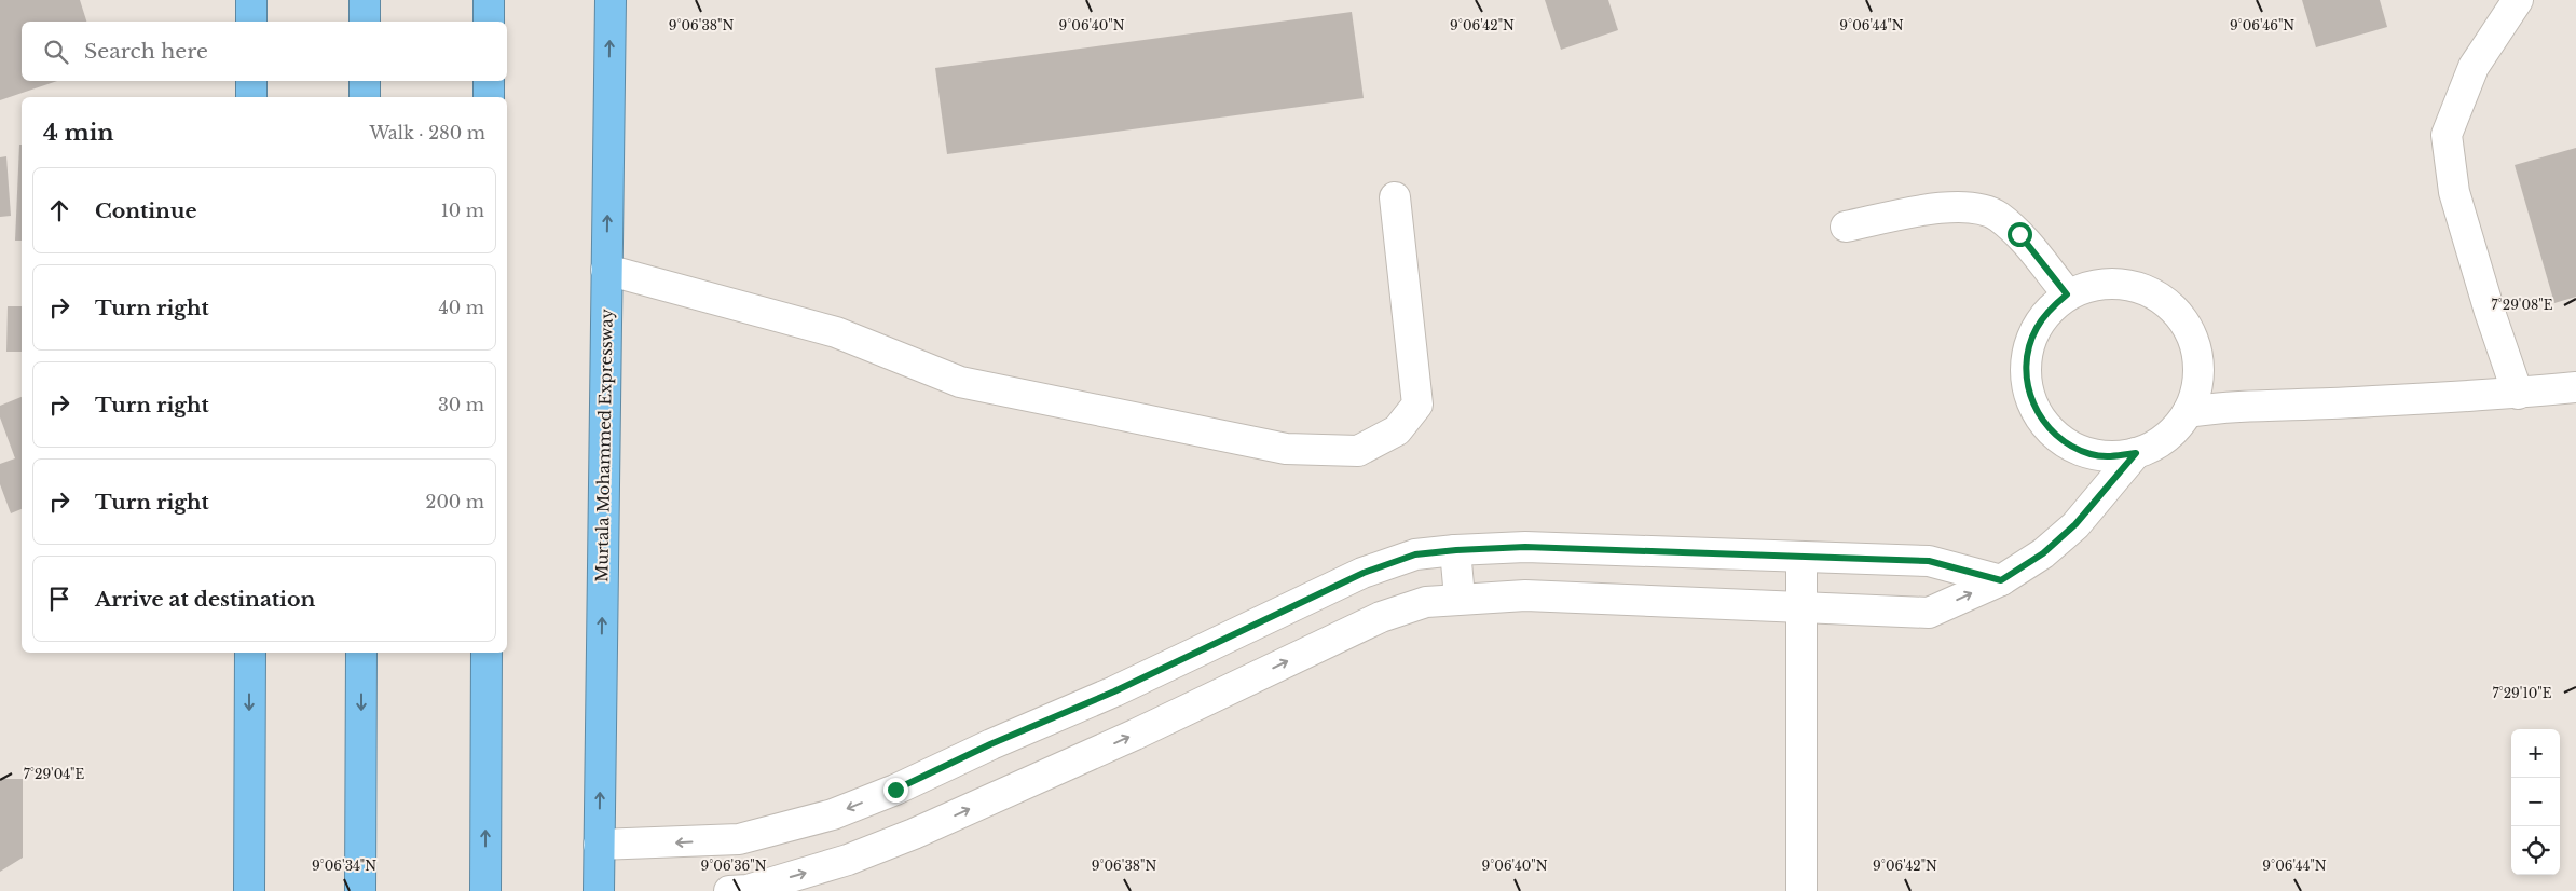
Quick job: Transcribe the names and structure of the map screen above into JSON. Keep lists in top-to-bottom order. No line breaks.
{"streets":{"highway":["Murtala Mohammed Expressway"]},"page":{"search":"Search here","heading":["4 min","Walk · 280 m"],"list":[["Continue","10 m"],["Turn right","40 m"],["Turn right","30 m"],["Turn right","200 m"],"Arrive at destination"],"map_buttons":["+","−"]},"coordinates":["9°06'40\"N","9°06'38\"N","9°06'42\"N","9°06'44\"N","9°06'46\"N","7°29'08\"E","7°29'10\"E","7°29'04\"E","9°06'34\"N","9°06'36\"N"]}
